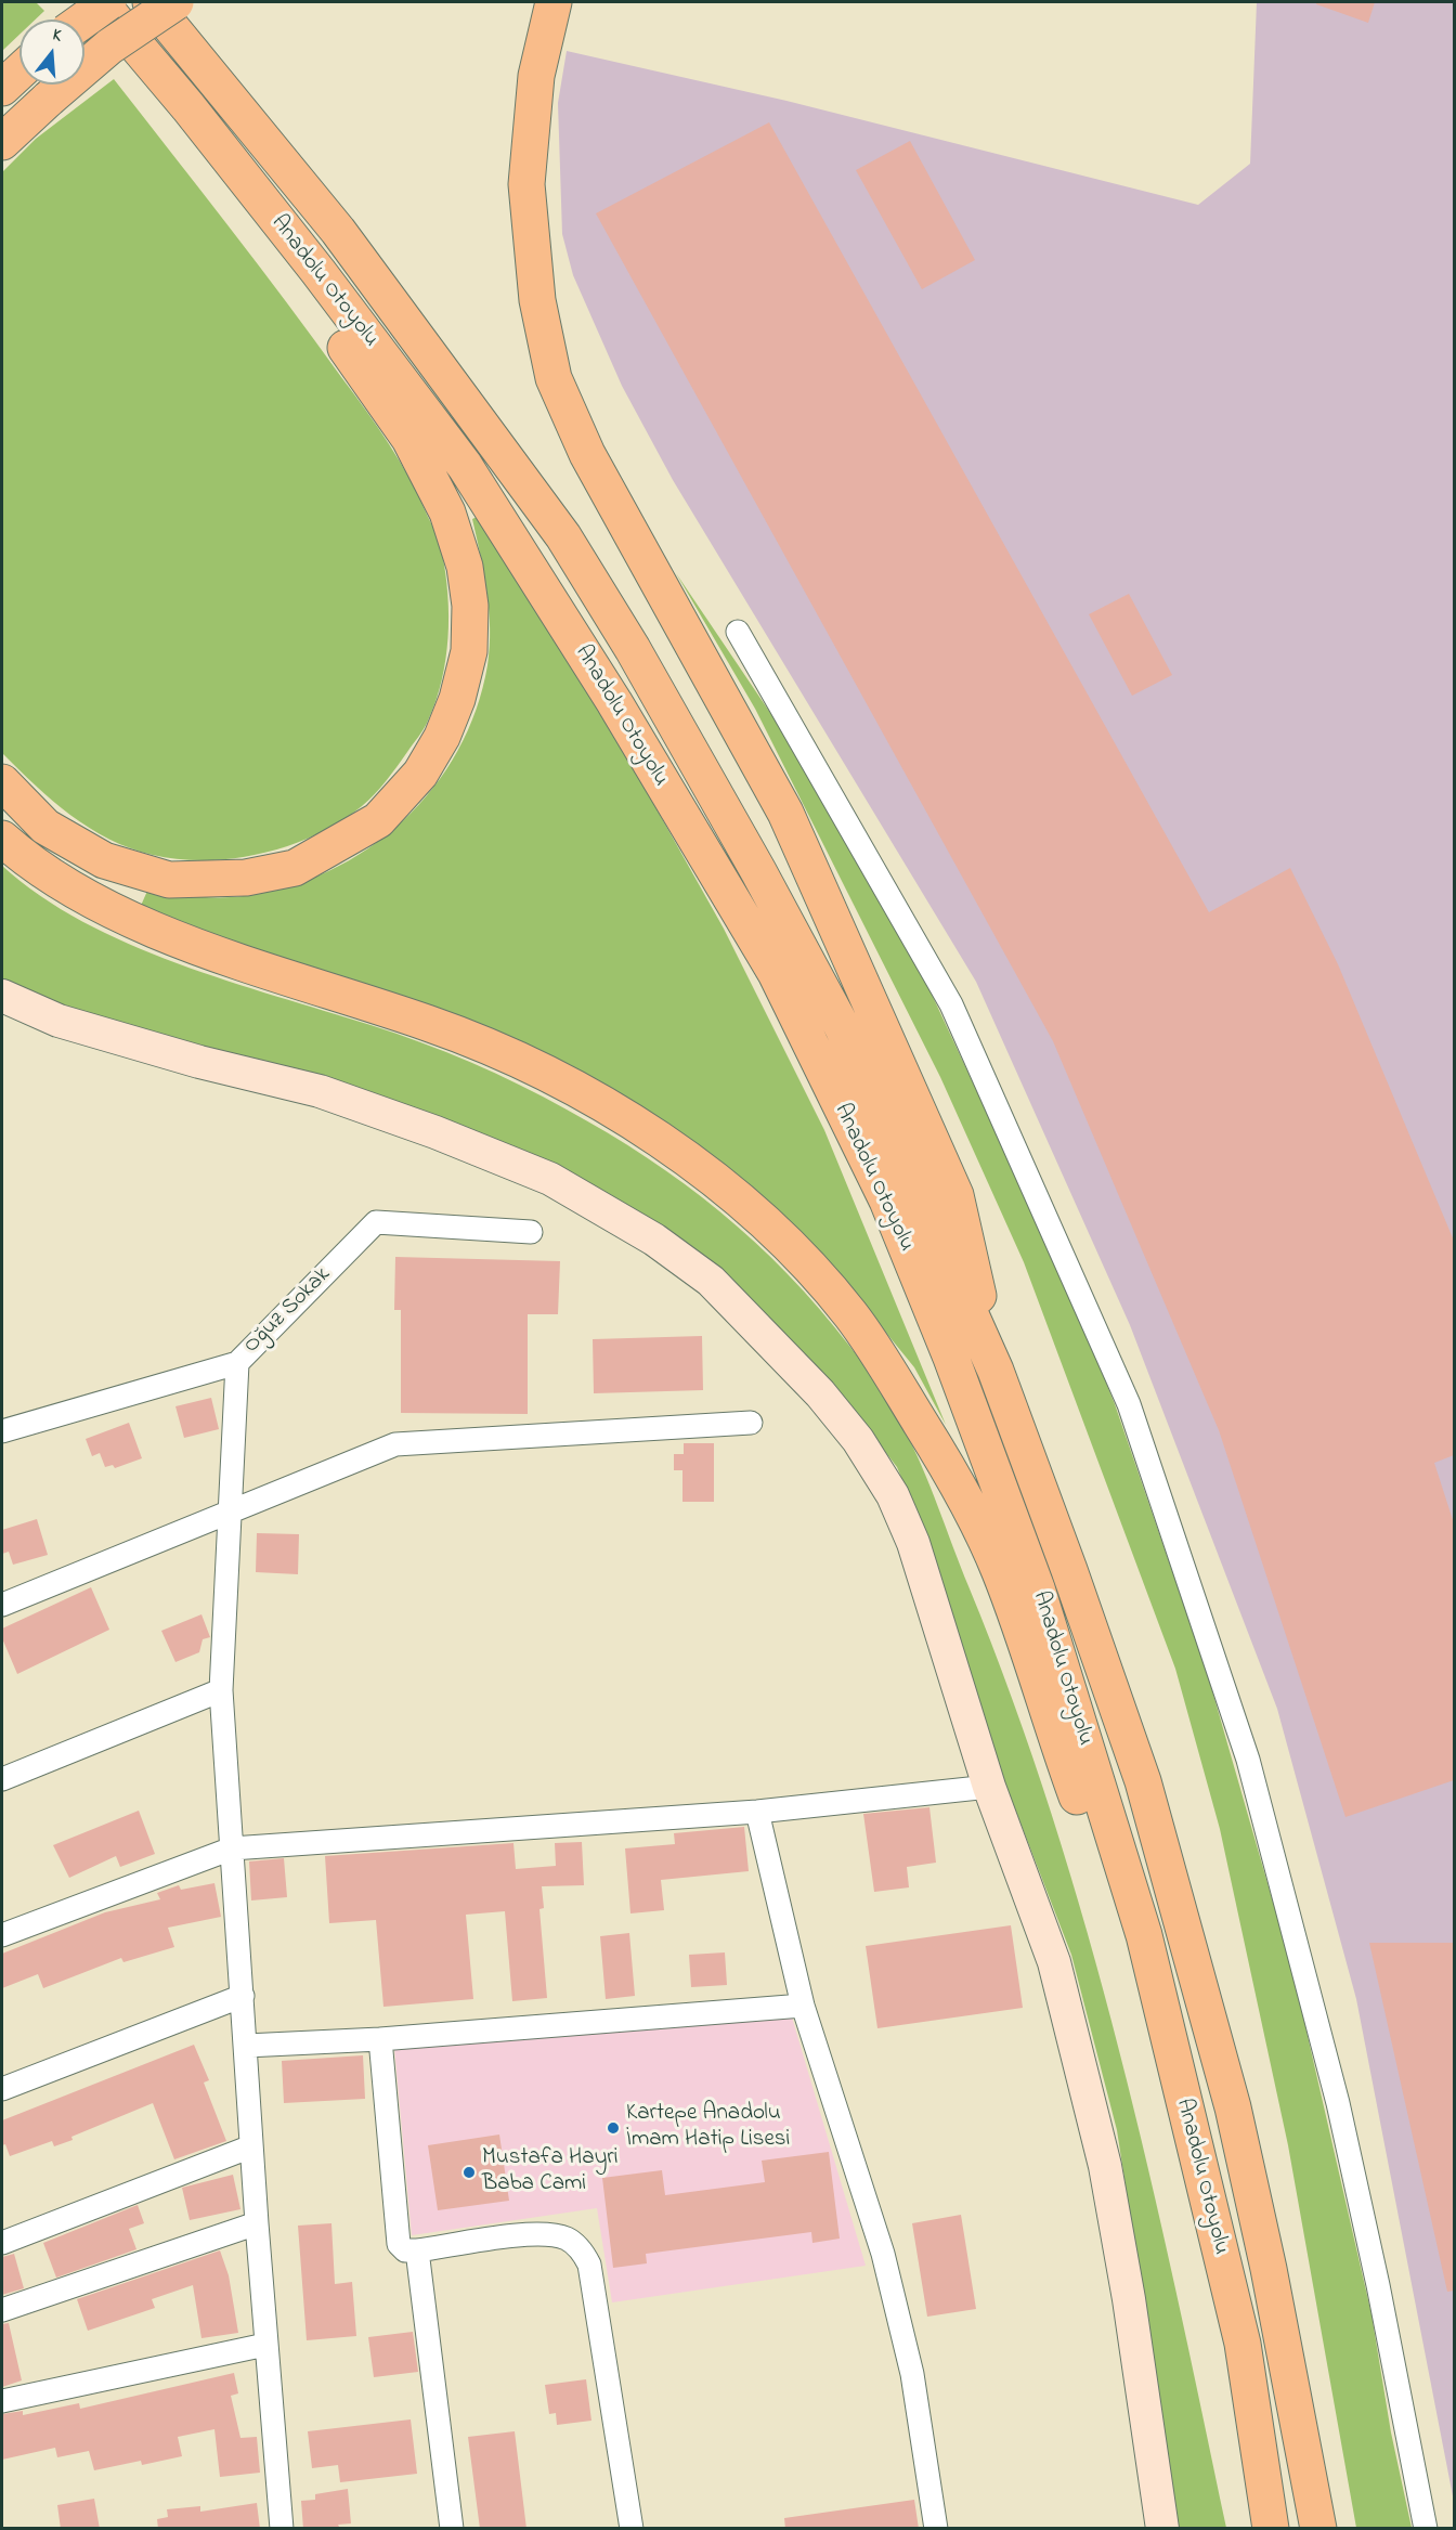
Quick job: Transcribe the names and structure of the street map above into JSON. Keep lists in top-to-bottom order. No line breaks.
{"streets":{"highway":["Anadolu Otoyolu"],"street":["Oğuz Sokak"]},"places":["Kartepe Anadolu İmam Hatip Lisesi","Mustafa Hayri Baba Cami"],"north":"top"}
